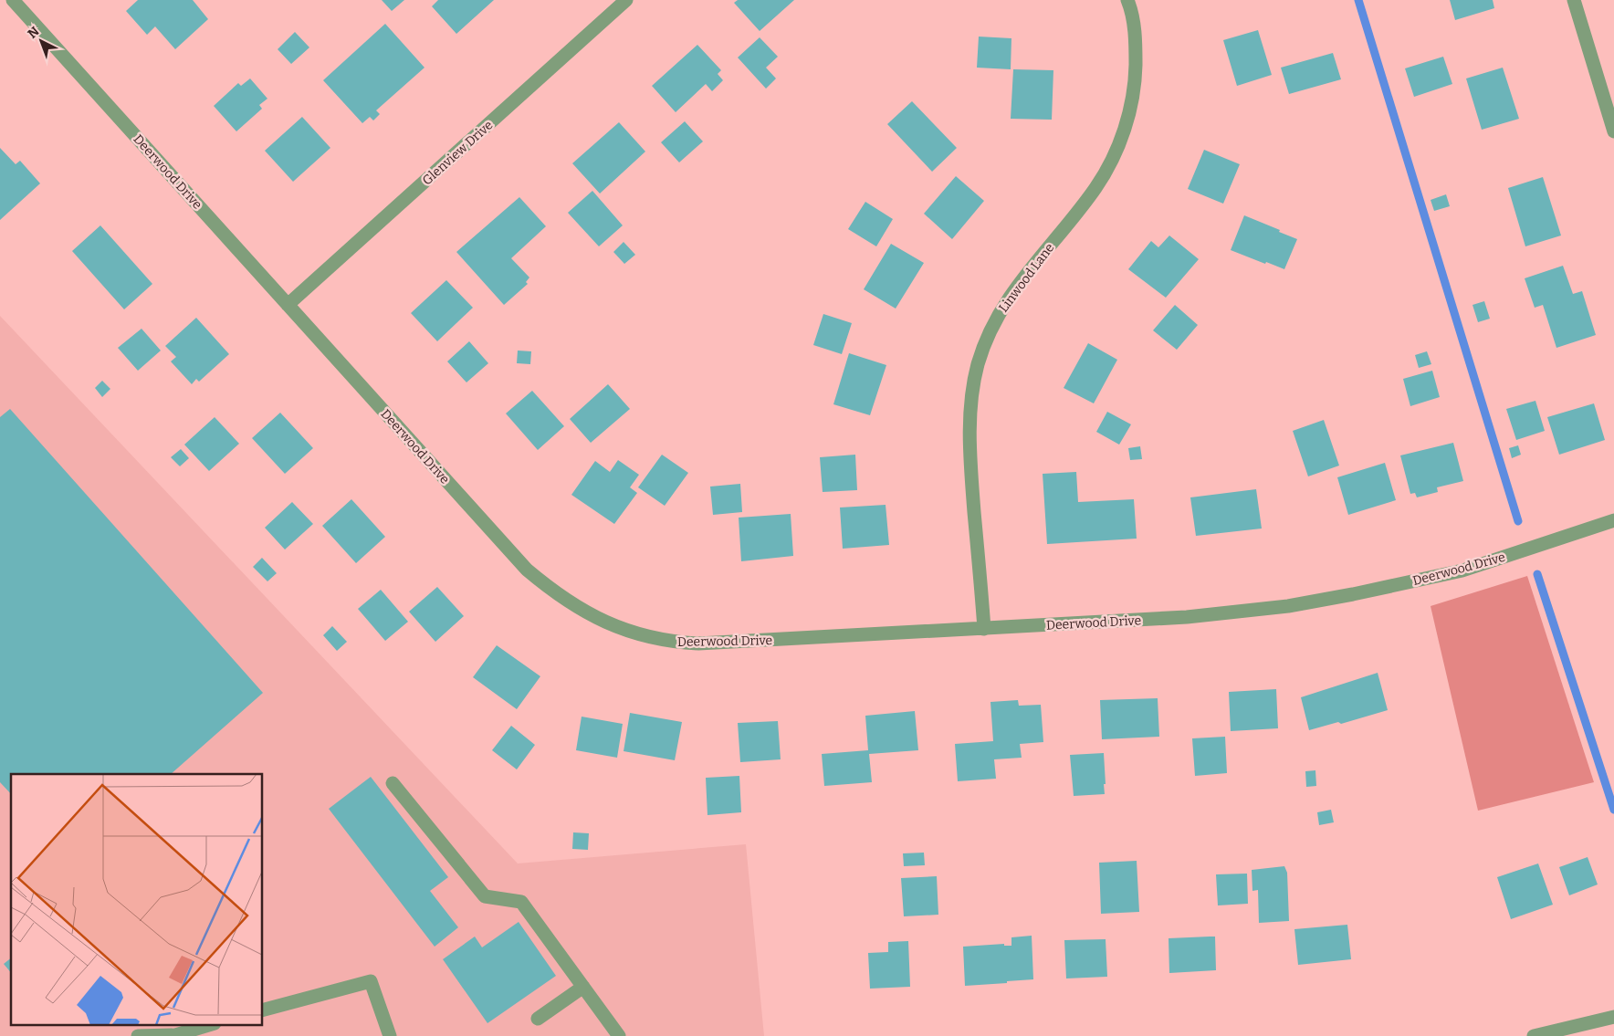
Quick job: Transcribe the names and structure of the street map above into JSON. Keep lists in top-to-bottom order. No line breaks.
{"streets":{"street":["Glenview Drive","Deerwood Drive","Linwood Lane"]},"crossings":[["Glenview Drive","Deerwood Drive"],["Deerwood Drive","Linwood Lane"]],"north":"top left"}
